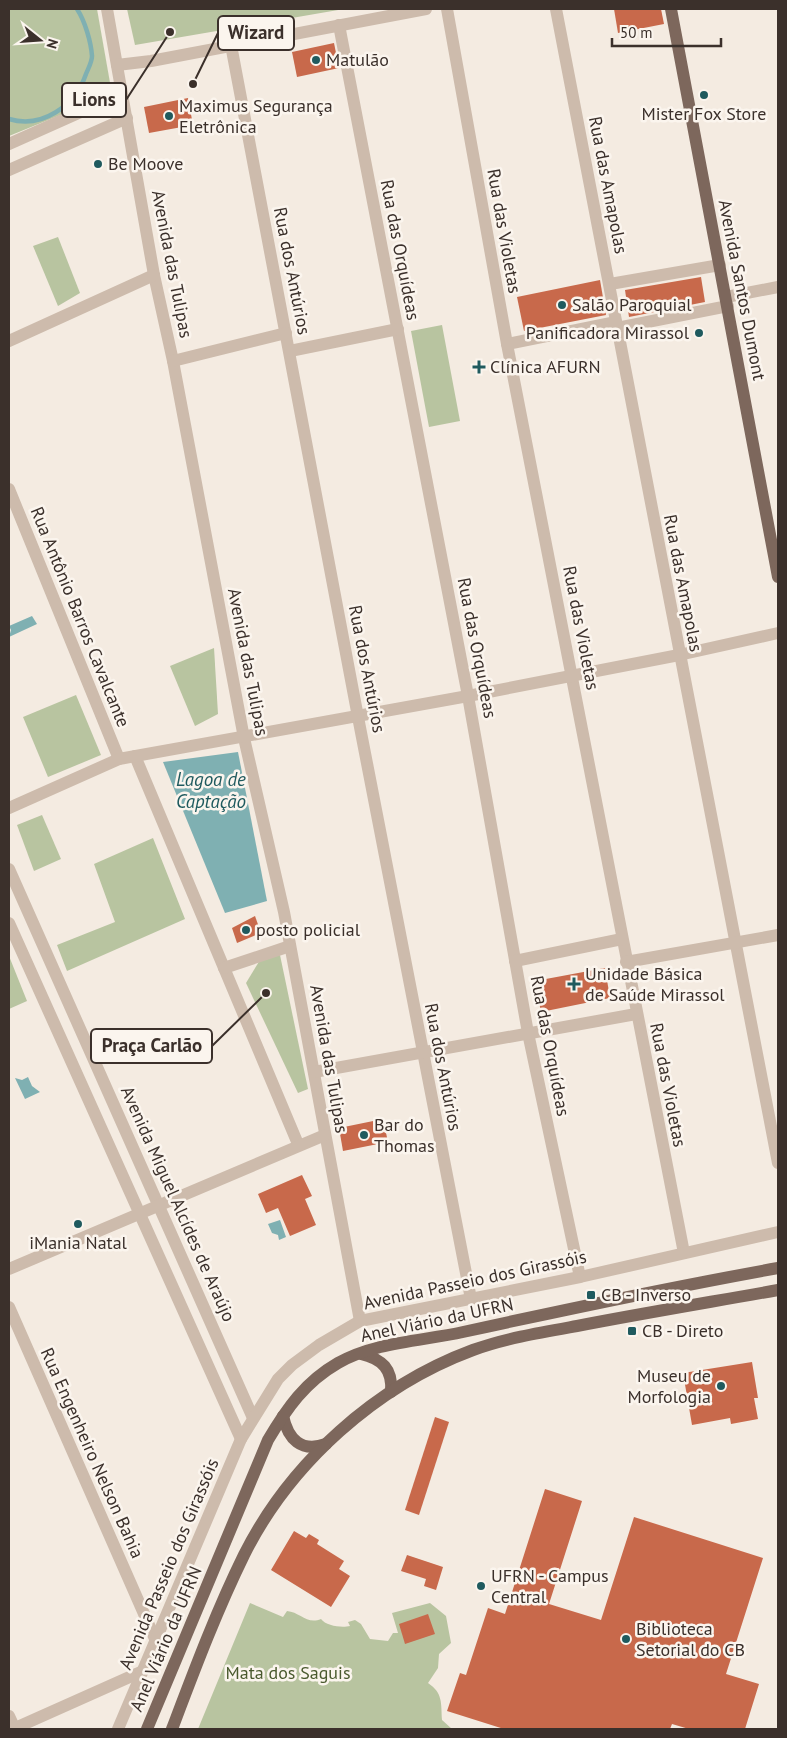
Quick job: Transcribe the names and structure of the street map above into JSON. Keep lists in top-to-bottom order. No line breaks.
{"streets":{"main road":["Avenida Santos Dumont","Anel Viário da UFRN"],"street":["Rua das Amapolas","Rua das Violetas","Rua das Orquídeas","Avenida das Tulipas","Rua dos Antúrios","Rua Antônio Barros Cavalcante","Avenida Miguel Alcídes de Araújo","Avenida Passeio dos Girassóis","Rua Engenheiro Nelson Bahia"]},"crossings":[["Rua das Violetas","Avenida Passeio dos Girassóis"],["Rua das Orquídeas","Avenida Passeio dos Girassóis"],["Avenida das Tulipas","Avenida Passeio dos Girassóis"],["Rua dos Antúrios","Avenida Passeio dos Girassóis"],["Avenida Miguel Alcídes de Araújo","Avenida Passeio dos Girassóis"],["Avenida Passeio dos Girassóis","Rua Engenheiro Nelson Bahia"]],"water":["Lagoa de Captação"],"parks":["Mata dos Saguis"],"places":{"other":["Lions","Matulão","Wizard","Mister Fox Store","Maximus Segurança Eletrônica","Be Moove","Salão Paroquial","Panificadora Mirassol","posto policial","Praça Carlão","Bar do Thomas","iMania Natal","Museu de Morfologia","UFRN - Campus Central","Biblioteca Setorial do CB"],"health":["Clínica AFURN","Unidade Básica de Saúde Mirassol"],"transit":["CB - Inverso","CB - Direto"]},"scale_bar":"50 m","north":"right"}
